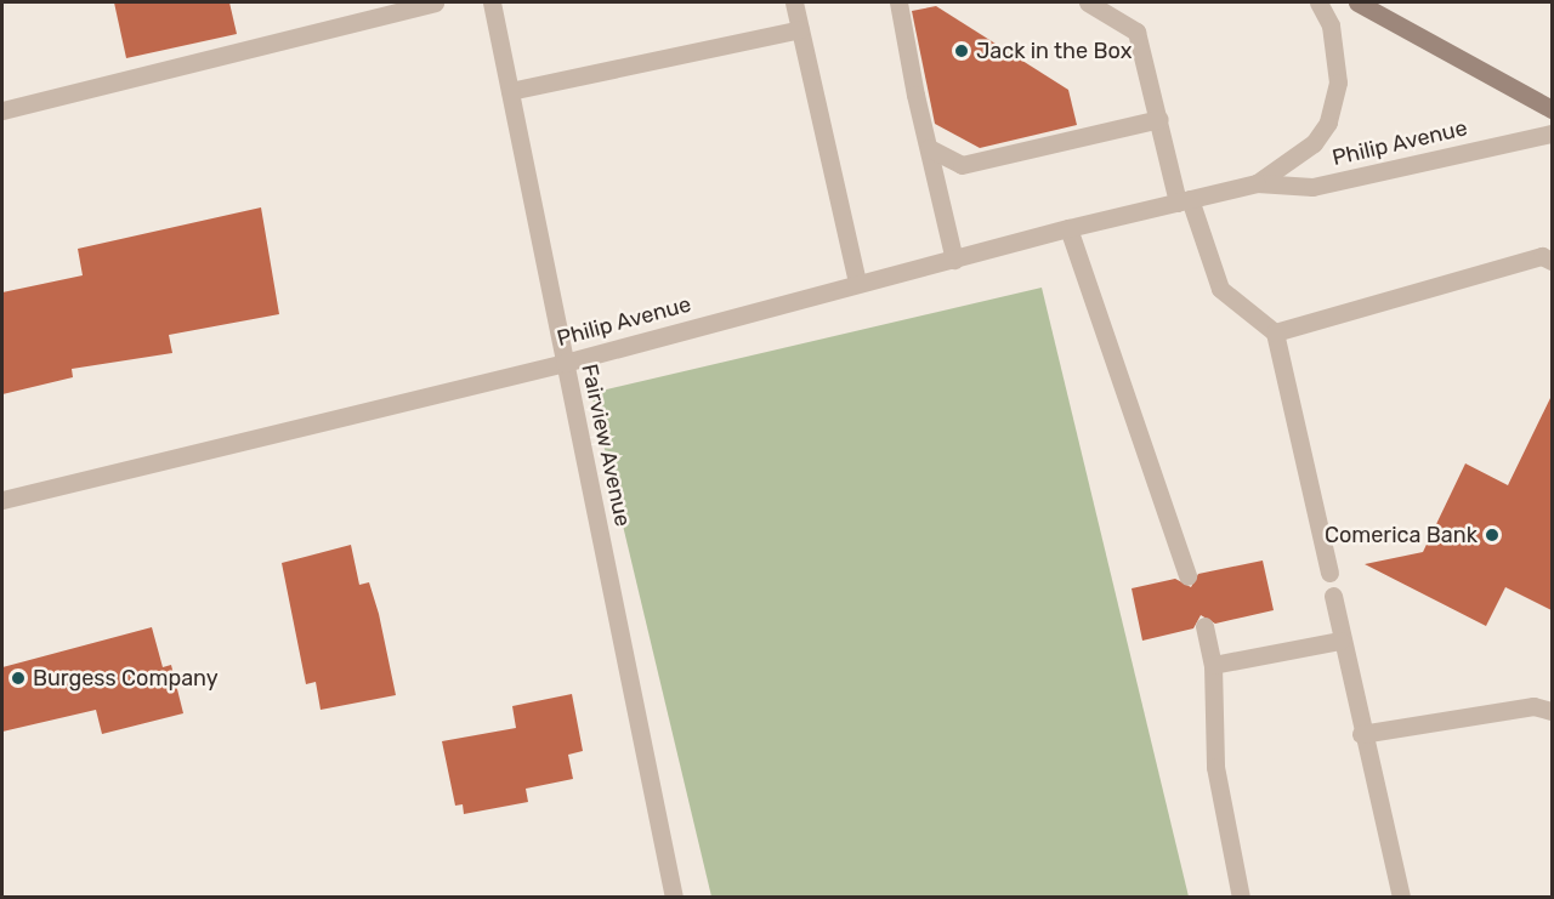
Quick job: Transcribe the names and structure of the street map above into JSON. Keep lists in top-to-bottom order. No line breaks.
{"streets":{"street":["Philip Avenue","Fairview Avenue"]},"crossings":[["Philip Avenue","Fairview Avenue"]],"places":["Jack in the Box","Comerica Bank","Burgess Company"]}
